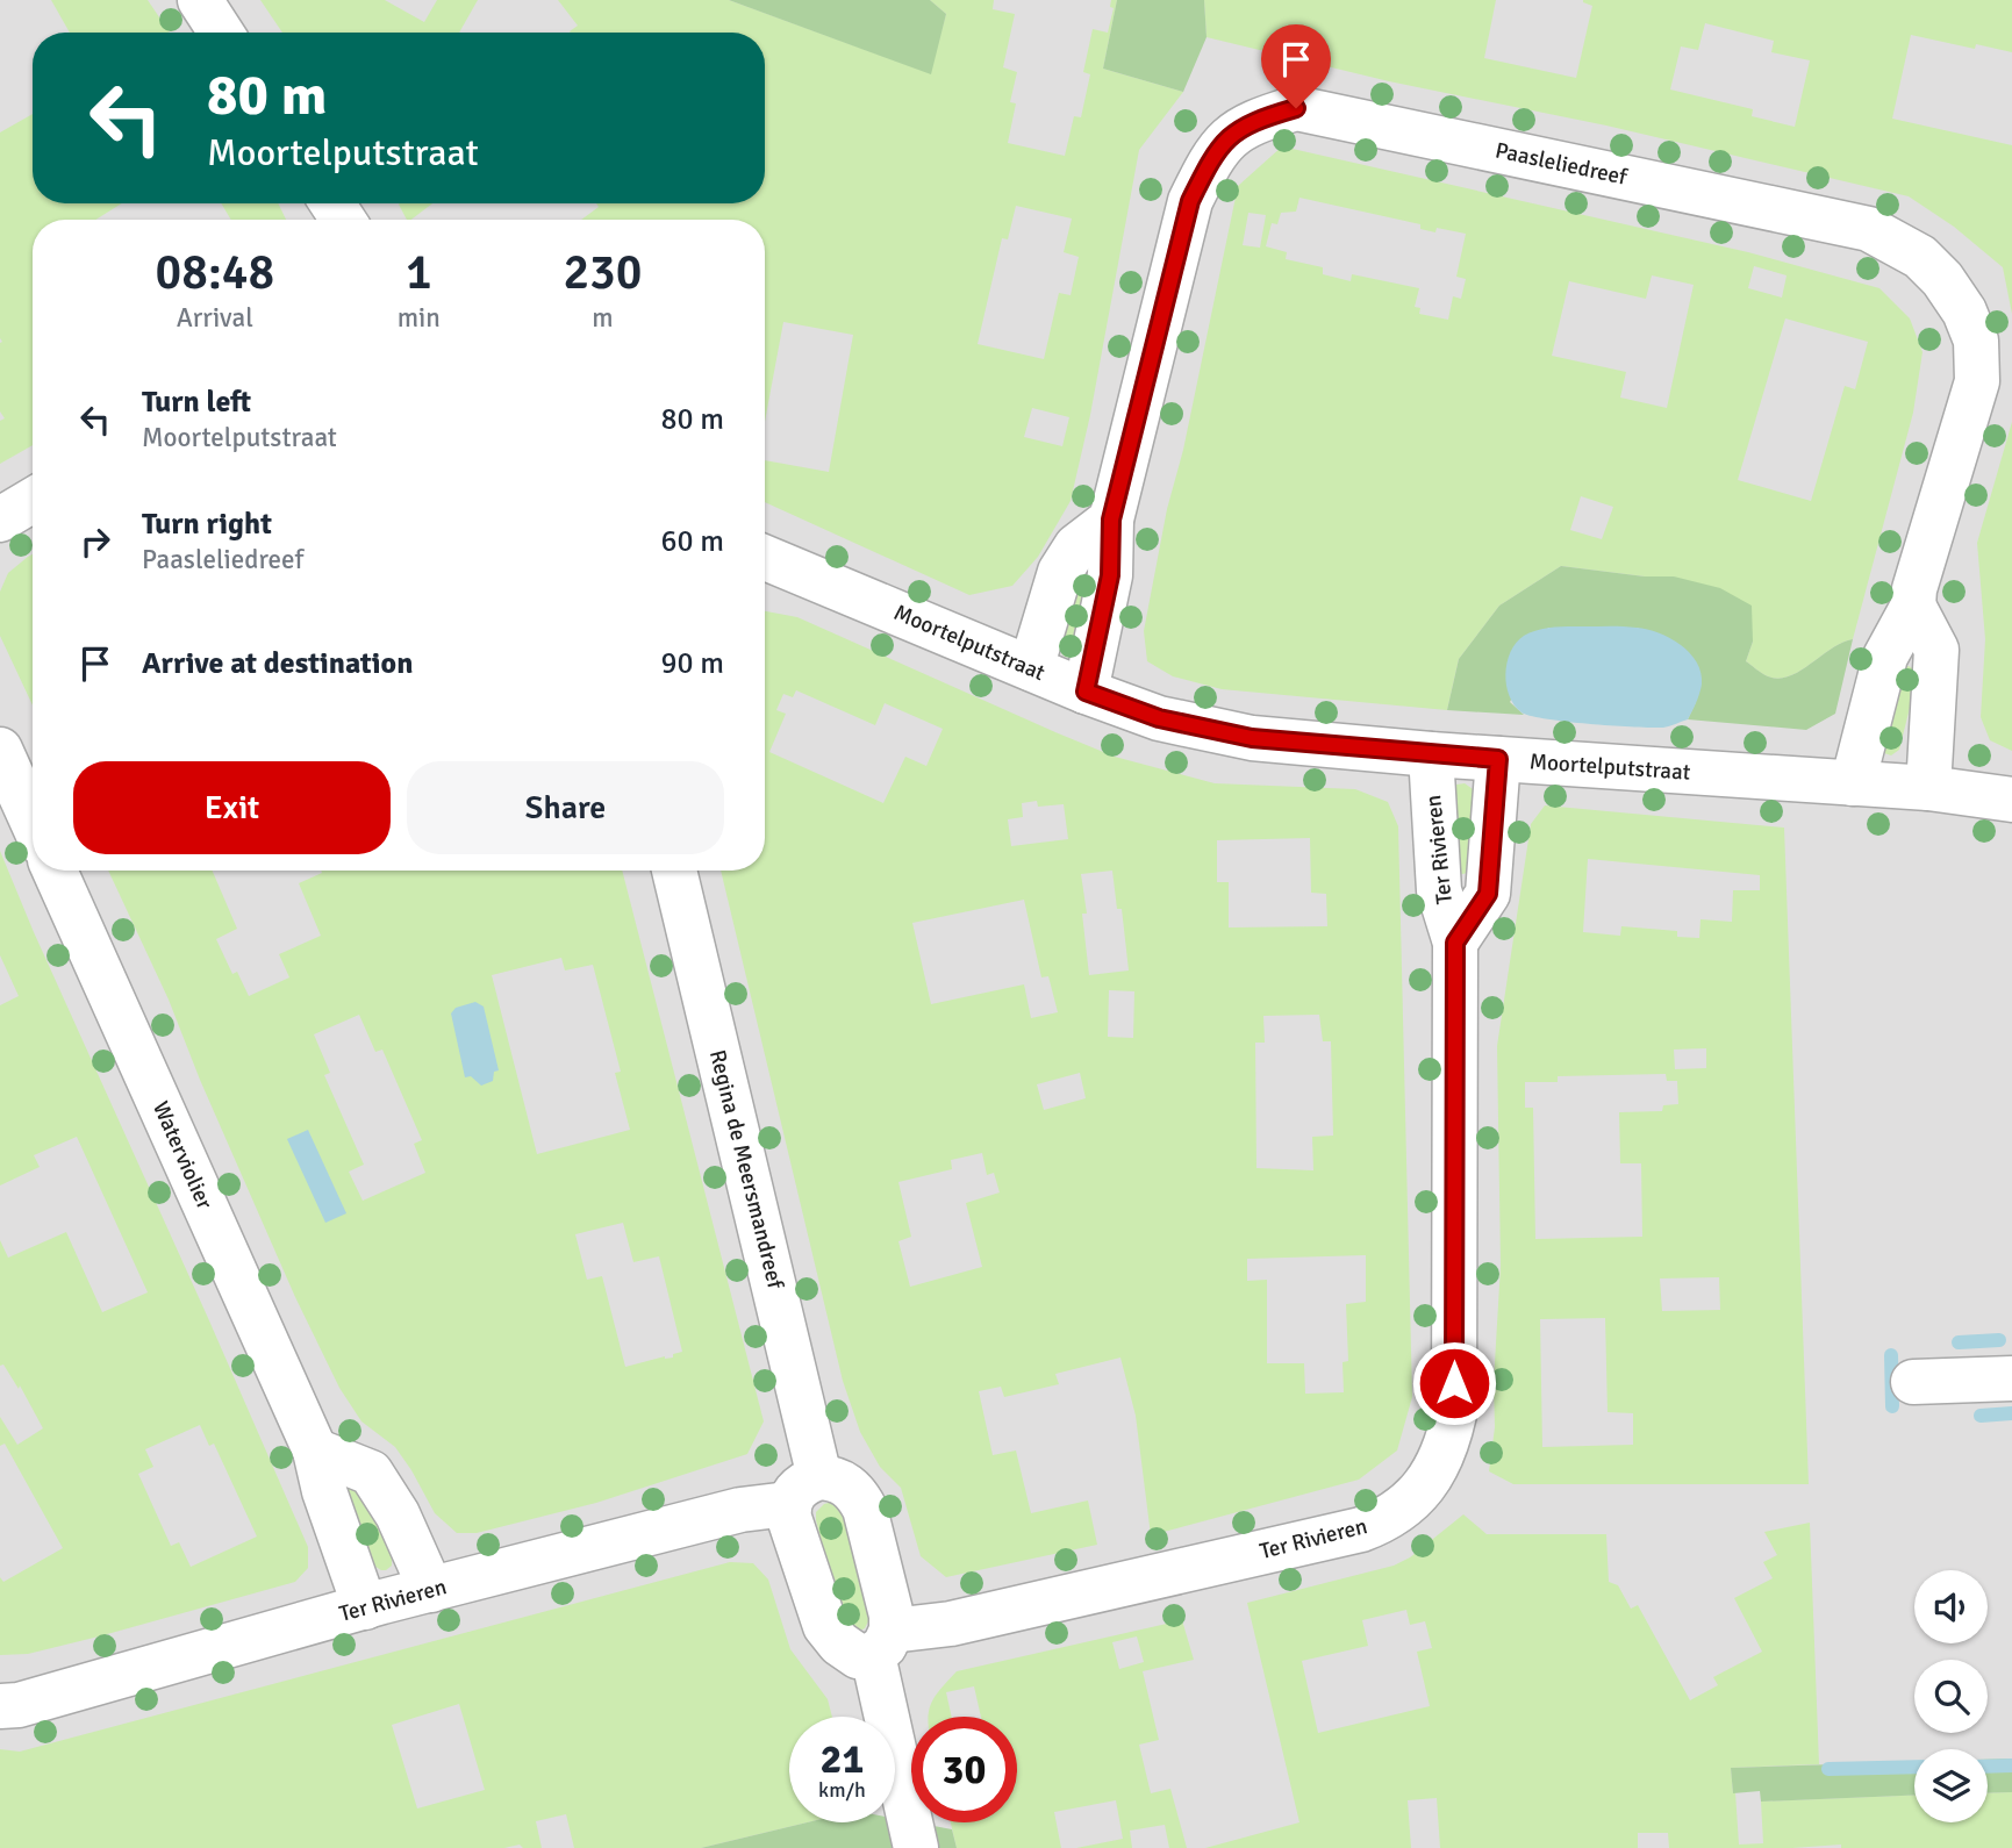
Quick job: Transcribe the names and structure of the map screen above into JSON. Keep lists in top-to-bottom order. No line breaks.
{"streets":{"street":["Paasleliedreef","Moortelputstraat","Ter Rivieren","Waterviolier","Regina de Meersmandreef"]},"crossings":[["Paasleliedreef","Moortelputstraat"],["Moortelputstraat","Ter Rivieren"],["Ter Rivieren","Waterviolier"],["Ter Rivieren","Regina de Meersmandreef"]],"page":{"turn":["80 m","Moortelputstraat"],"eta":["08:48","Arrival","1","min","230","m"],"list":[{"name":"Turn left","note":"Moortelputstraat","value":"80 m"},{"name":"Turn right","note":"Paasleliedreef","value":"60 m"},{"name":"Arrive at destination","value":"90 m"}],"buttons":["Exit","Share"],"speed":"21 km/h","limit":"30"}}
